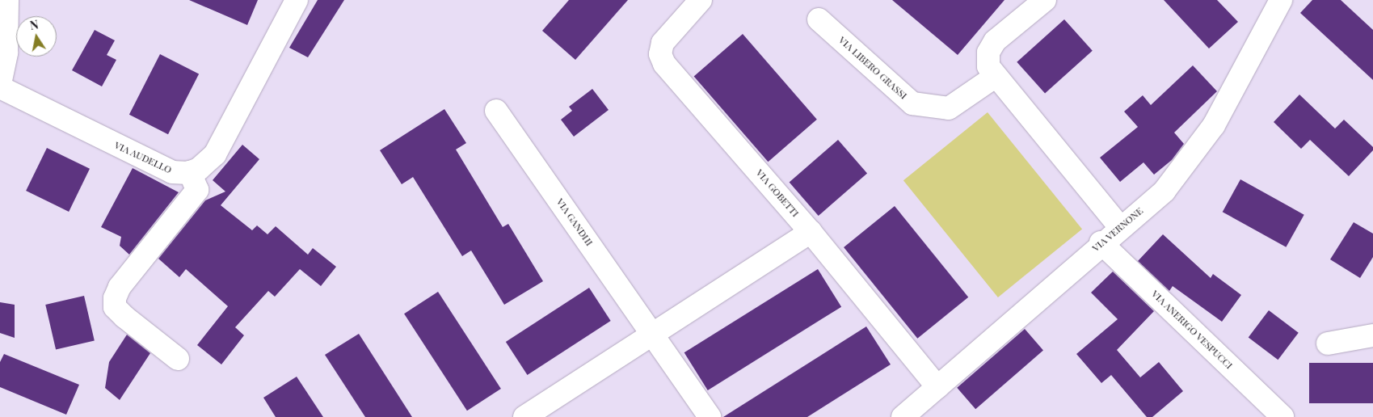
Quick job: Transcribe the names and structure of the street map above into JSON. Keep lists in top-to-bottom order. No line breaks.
{"streets":{"street":["VIA LIBERO GRASSI","VIA AUDELLO","VIA GOBETTI","VIA GANDHI","VIA VERNONE","VIA ANERIGO VESPUCCI"]},"crossings":[["VIA GOBETTI","VIA VERNONE"],["VIA VERNONE","VIA ANERIGO VESPUCCI"]],"north":"top"}
